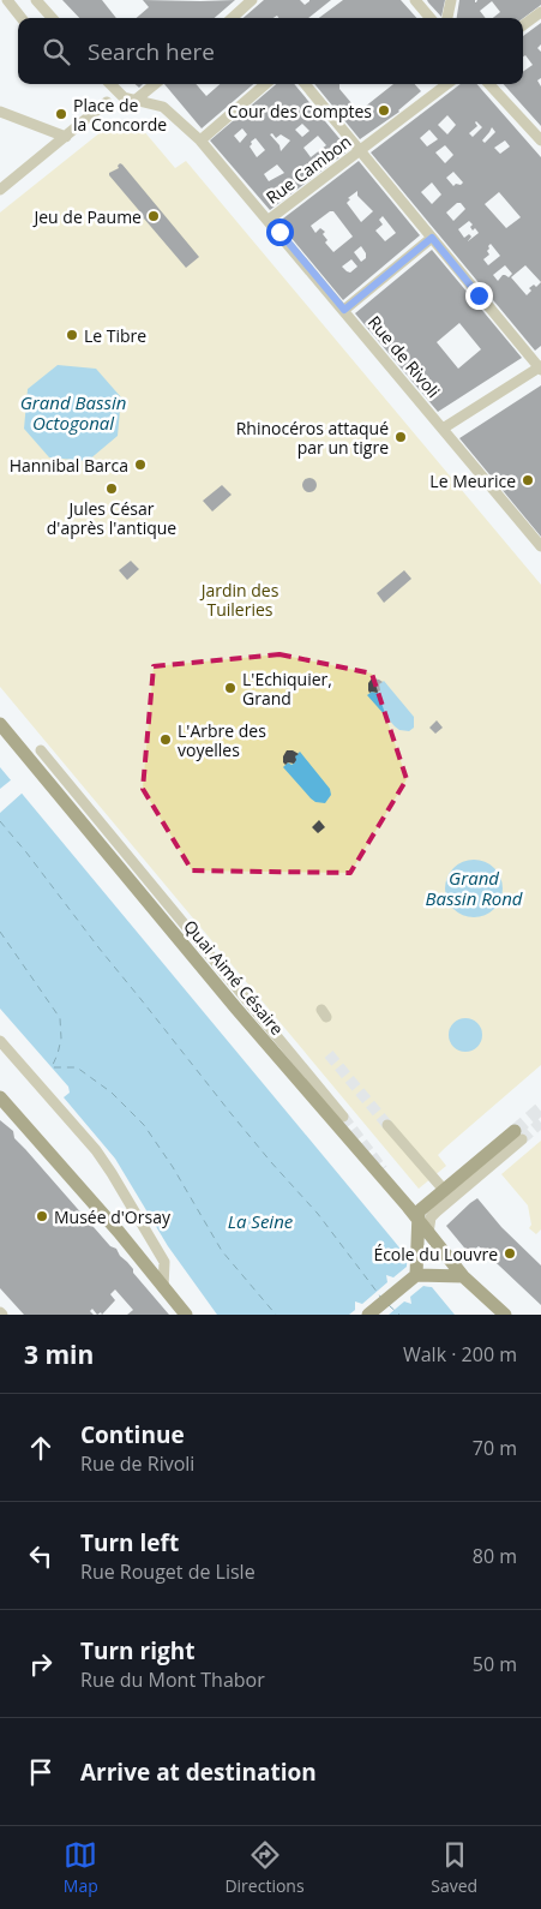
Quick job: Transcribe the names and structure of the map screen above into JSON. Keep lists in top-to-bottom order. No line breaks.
{"streets":{"main road":["Quai Aimé Césaire"],"street":["Rue Cambon","Rue de Rivoli"]},"crossings":[["Rue Cambon","Rue de Rivoli"]],"water":["Grand Bassin Octogonal","Grand Bassin Rond","La Seine"],"parks":["Jardin des Tuileries"],"places":["Cour des Comptes","Place de la Concorde","Jeu de Paume","Le Tibre","Rhinocéros attaqué par un tigre","Hannibal Barca","Le Meurice","Jules César d'après l'antique","L'Echiquier, Grand","L'Arbre des voyelles","Musée d'Orsay","École du Louvre"],"page":{"search":"Search here","heading":["3 min","Walk · 200 m"],"list":[["Continue","Rue de Rivoli","70 m"],["Turn left","Rue Rouget de Lisle","80 m"],["Turn right","Rue du Mont Thabor","50 m"],"Arrive at destination"],"nav":["Map","Directions","Saved"]}}
